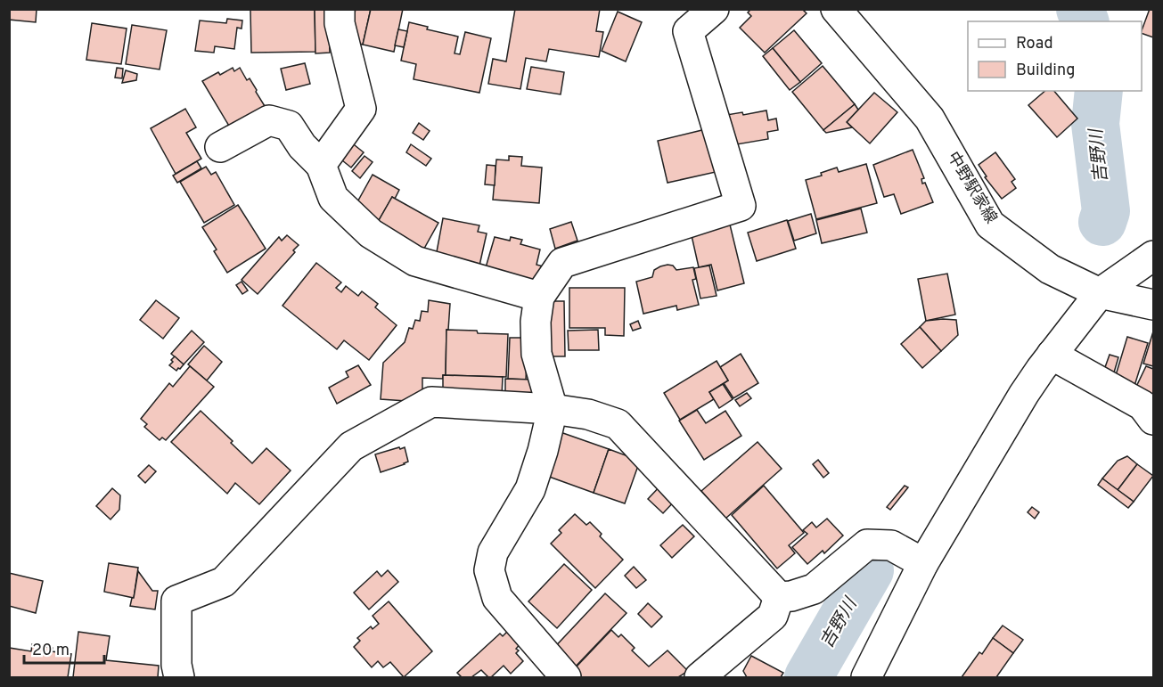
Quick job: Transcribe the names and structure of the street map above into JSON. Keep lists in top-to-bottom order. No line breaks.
{"streets":{"street":["中野駅家線"]},"water":["吉野川"],"legend":["Road","Building"],"scale_bar":"20 m"}
